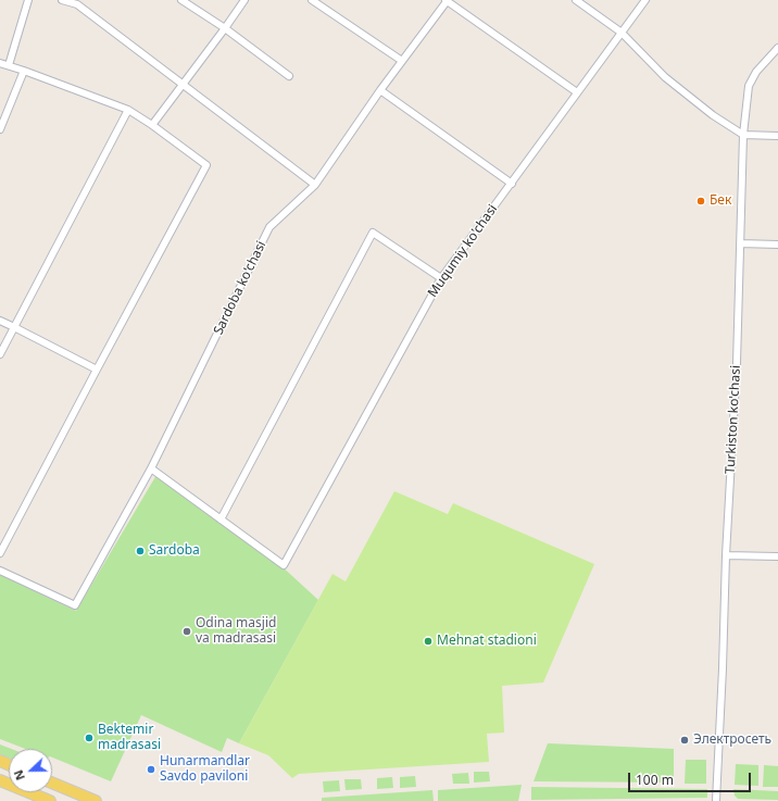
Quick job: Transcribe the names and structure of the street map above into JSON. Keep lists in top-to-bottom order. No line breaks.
{"streets":{"street":["Muqumiy ko'chasi","Sardoba ko'chasi","Turkiston ko'chasi"]},"places":["Бек","Sardoba","Odina masjid va madrasasi","Mehnat stadioni","Bektemir madrasasi","Электросеть","Hunarmandlar Savdo paviloni"],"scale_bar":"100 m","north":"left"}
